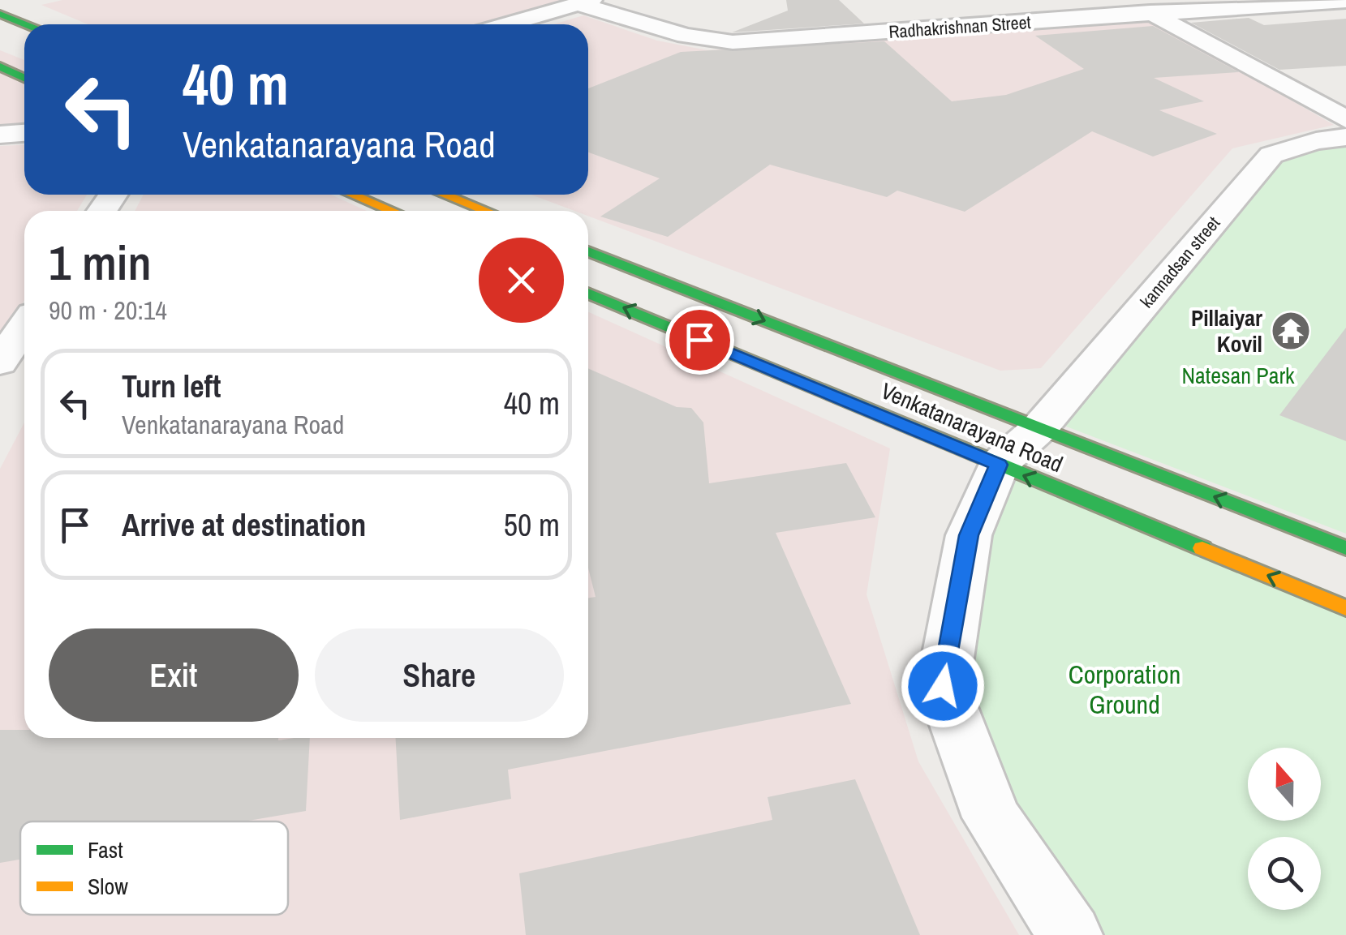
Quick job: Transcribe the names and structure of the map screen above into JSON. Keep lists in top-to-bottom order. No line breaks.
{"streets":{"main road":["Venkatanarayana Road"],"street":["Radhakrishnan Street","kannadsan street"]},"crossings":[["kannadsan street","Venkatanarayana Road"]],"parks":["Natesan Park","Corporation Ground"],"places":{"temple":["Pillaiyar Kovil"]},"legend":["Fast","Slow"],"north":"top","page":{"turn":["40 m","Venkatanarayana Road"],"heading":["1 min","90 m · 20:14"],"list":[{"name":"Turn left","note":"Venkatanarayana Road","value":"40 m"},{"name":"Arrive at destination","value":"50 m"}],"buttons":["Exit","Share"]}}
